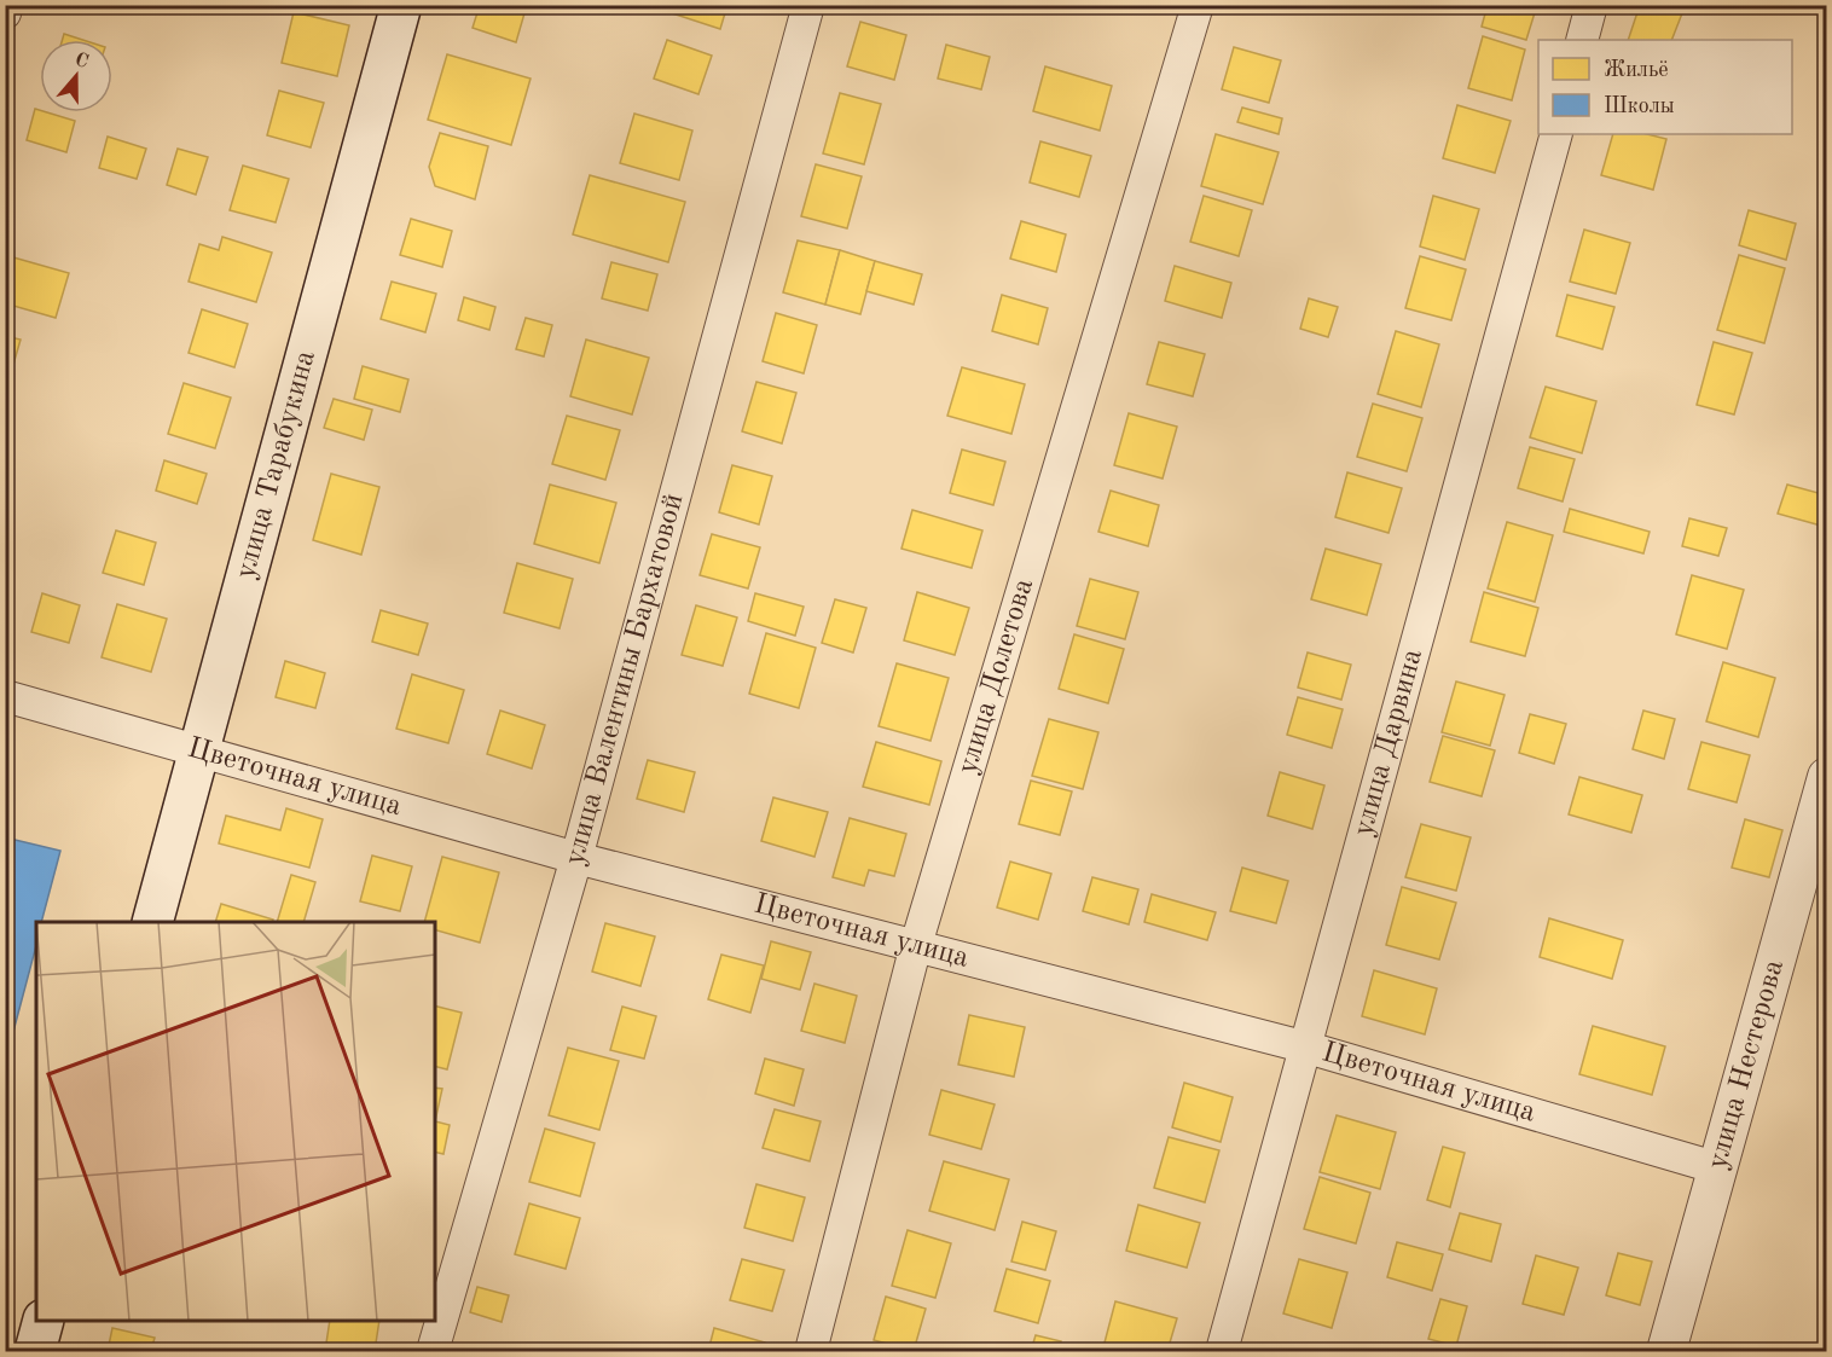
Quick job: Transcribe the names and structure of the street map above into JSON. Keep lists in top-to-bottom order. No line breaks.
{"streets":{"main road":["улица Тарабукина"],"street":["улица Долетова","улица Валентины Бархатовой","улица Дарвина","Цветочная улица","улица Нестерова"]},"crossings":[["улица Тарабукина","Цветочная улица"],["улица Долетова","Цветочная улица"],["улица Валентины Бархатовой","Цветочная улица"],["улица Дарвина","Цветочная улица"],["Цветочная улица","улица Нестерова"]],"legend":["Жильё","Школы"],"north":"top"}
